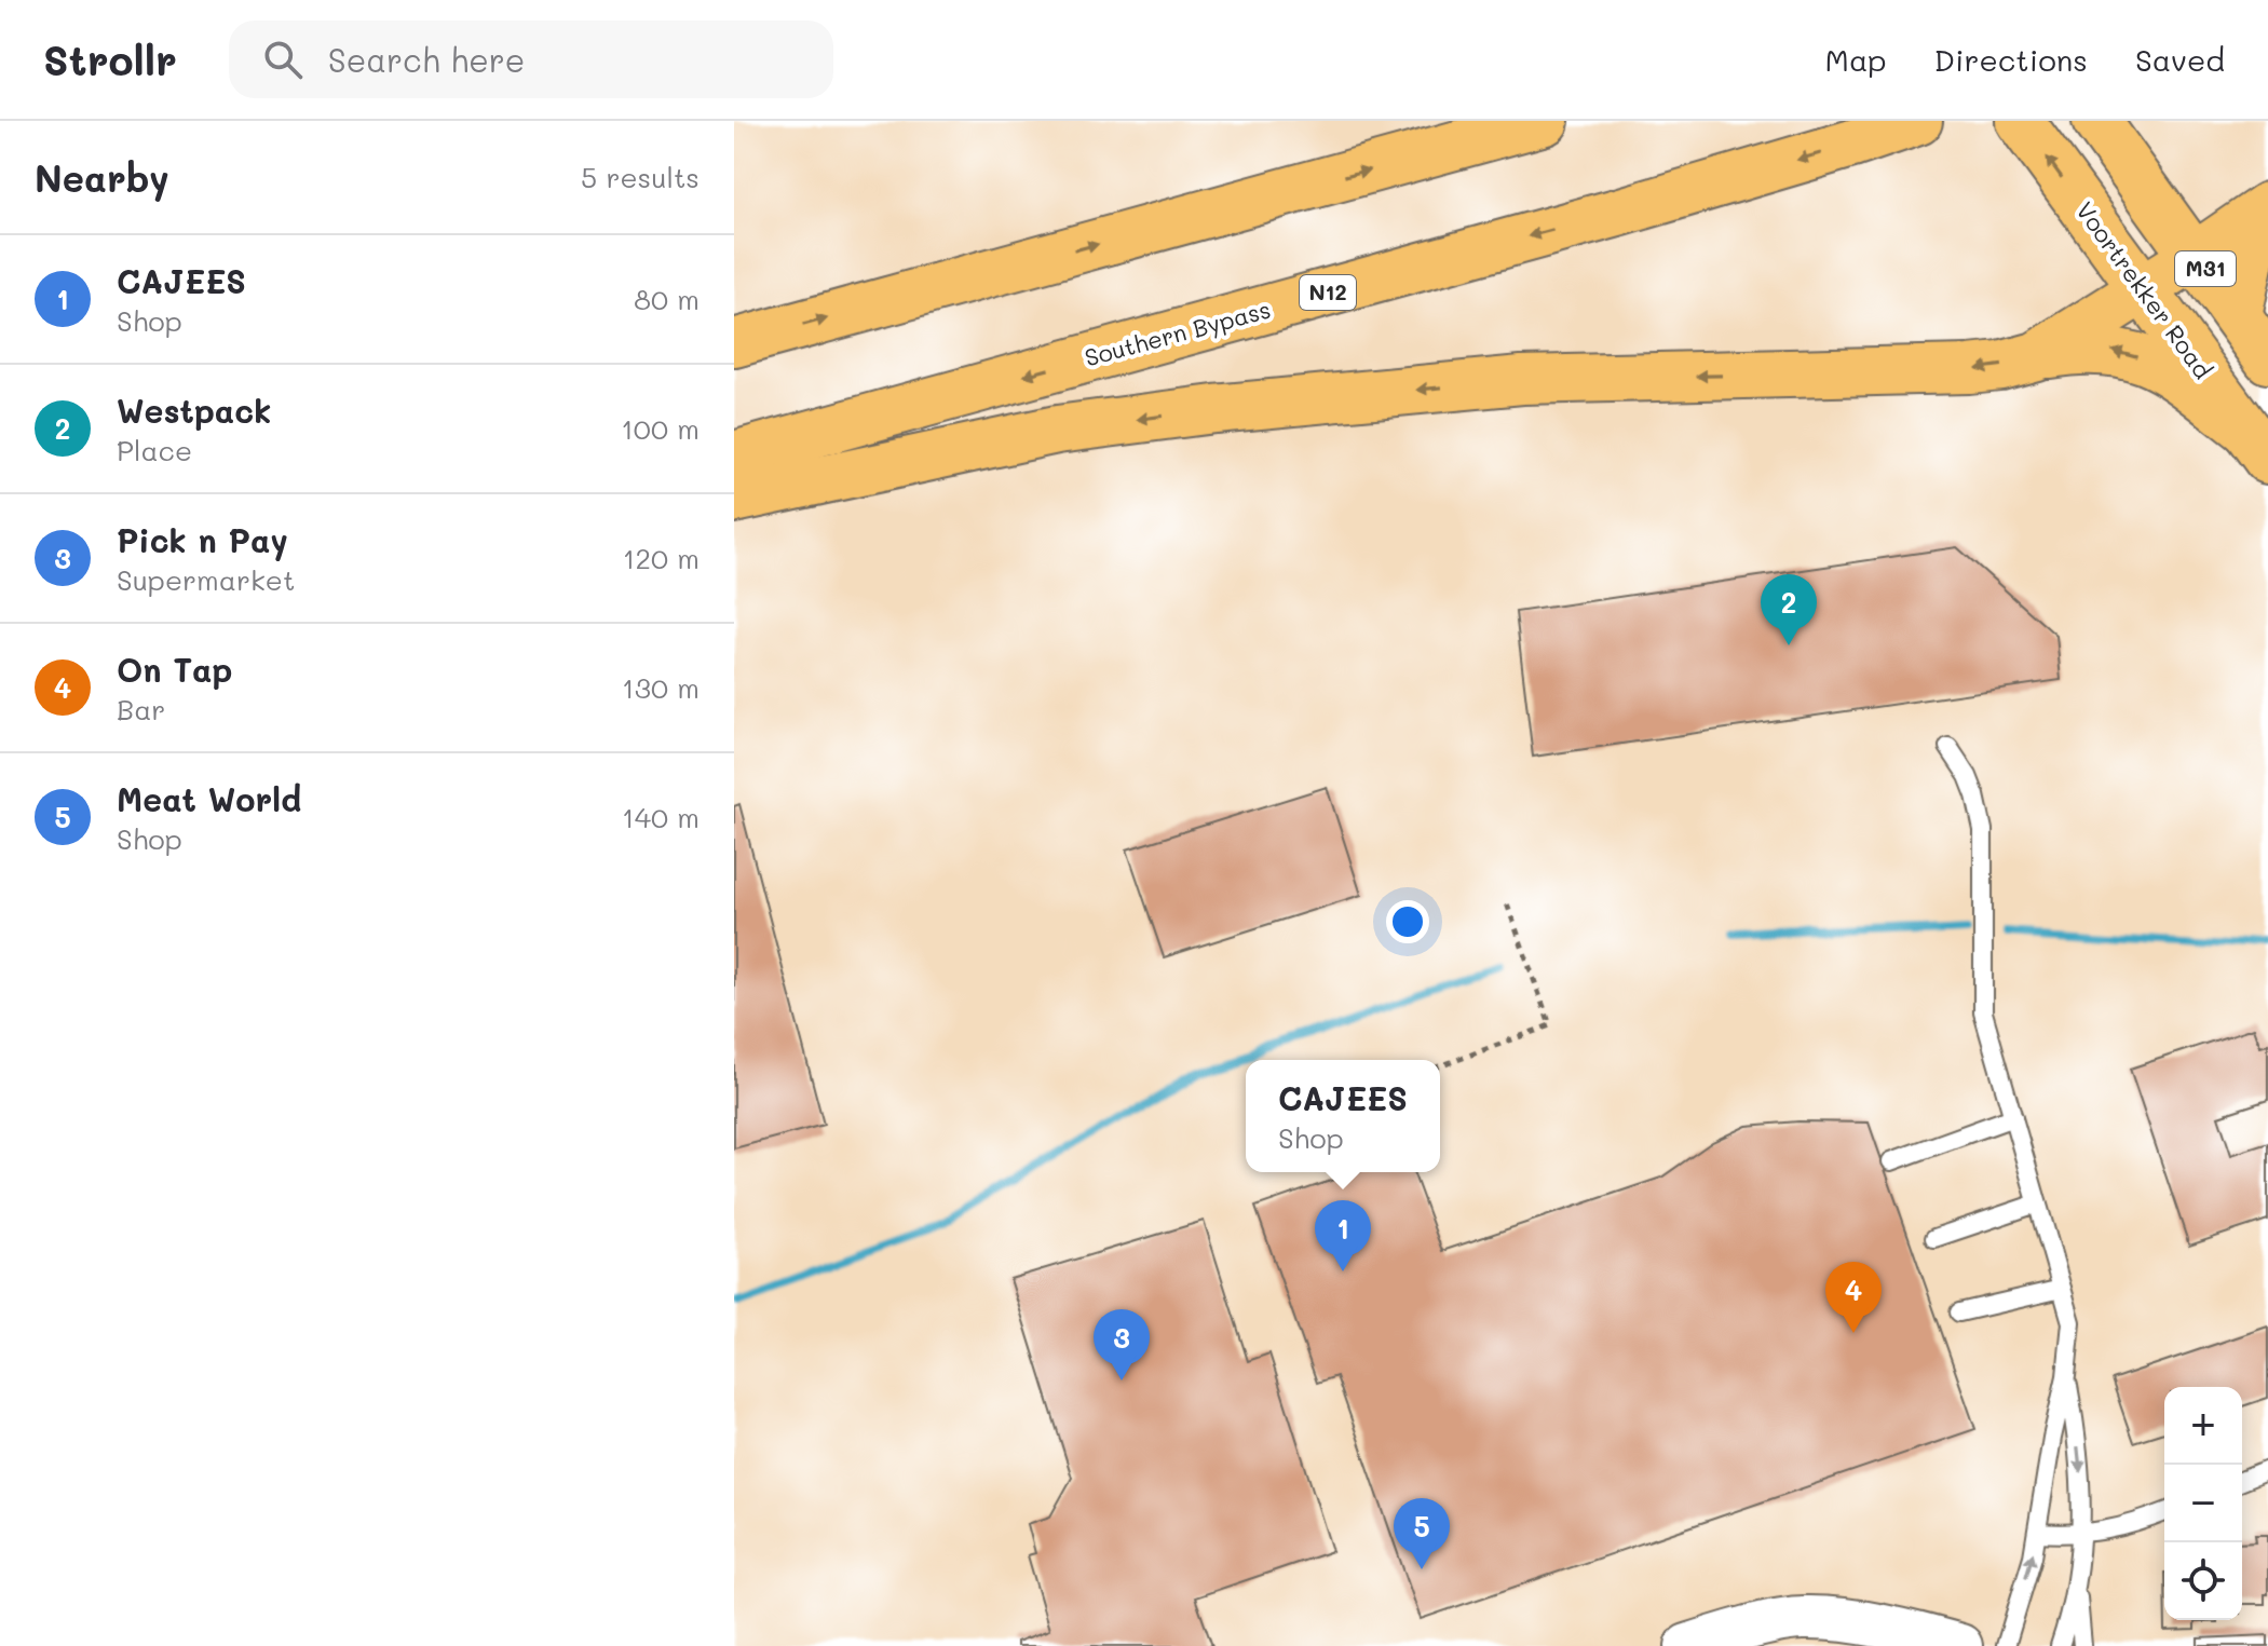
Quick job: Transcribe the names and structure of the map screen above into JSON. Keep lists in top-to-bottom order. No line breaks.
{"streets":{"main road":["M31","Voortrekker Road","N12","Southern Bypass"]},"page":{"header":"Strollr","search":"Search here","nav":["Map","Directions","Saved"],"heading":["Nearby","5 results"],"list":[{"mark":"1","name":"CAJEES","note":"Shop","value":"80 m"},{"mark":"2","name":"Westpack","note":"Place","value":"100 m"},{"mark":"3","name":"Pick n Pay","note":"Supermarket","value":"120 m"},{"mark":"4","name":"On Tap","note":"Bar","value":"130 m"},{"mark":"5","name":"Meat World","note":"Shop","value":"140 m"}],"pins":["2","1","4","3","5"],"popup":["CAJEES","Shop"],"map_buttons":["+","−"]}}
